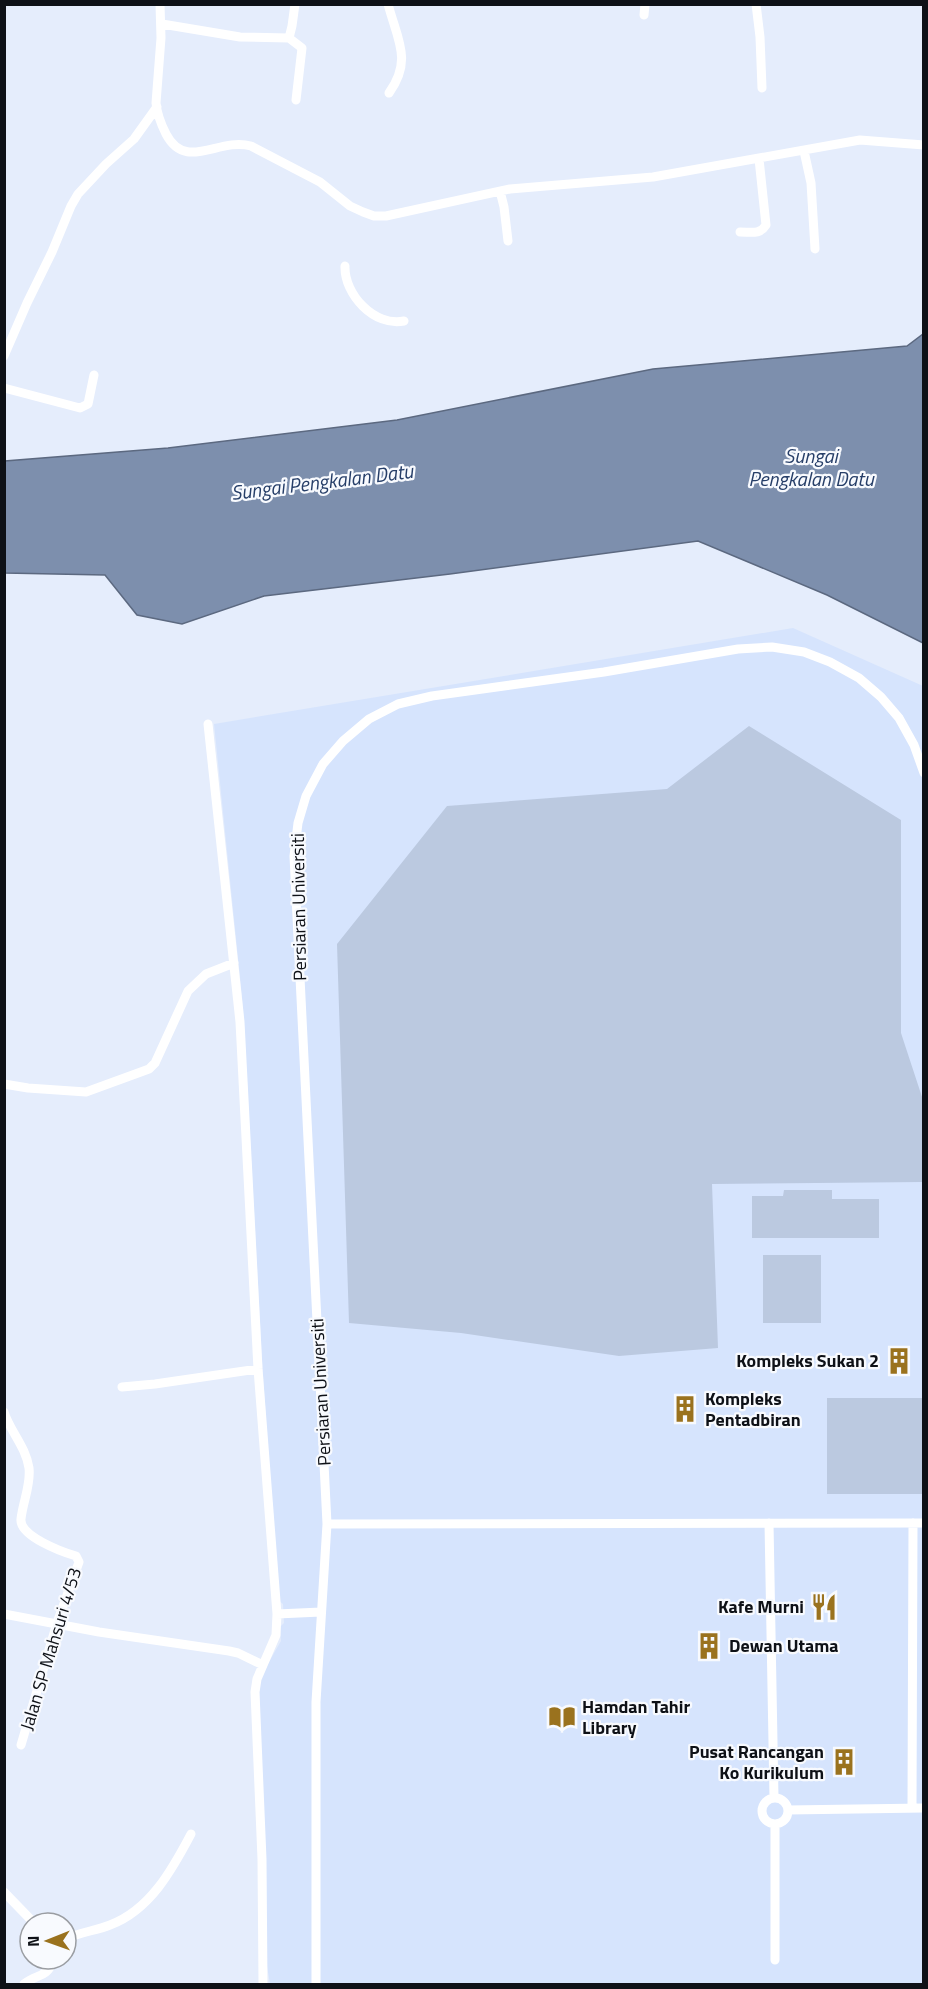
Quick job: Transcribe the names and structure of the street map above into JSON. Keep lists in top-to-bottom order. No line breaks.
{"streets":{"street":["Persiaran Universiti","Jalan SP Mahsuri 4/53"]},"water":["Sungai Pengkalan Datu"],"places":{"building":["Kompleks Sukan 2","Kompleks Pentadbiran","Dewan Utama","Pusat Rancangan Ko Kurikulum"],"restaurant":["Kafe Murni"],"library":["Hamdan Tahir Library"]},"north":"left"}
